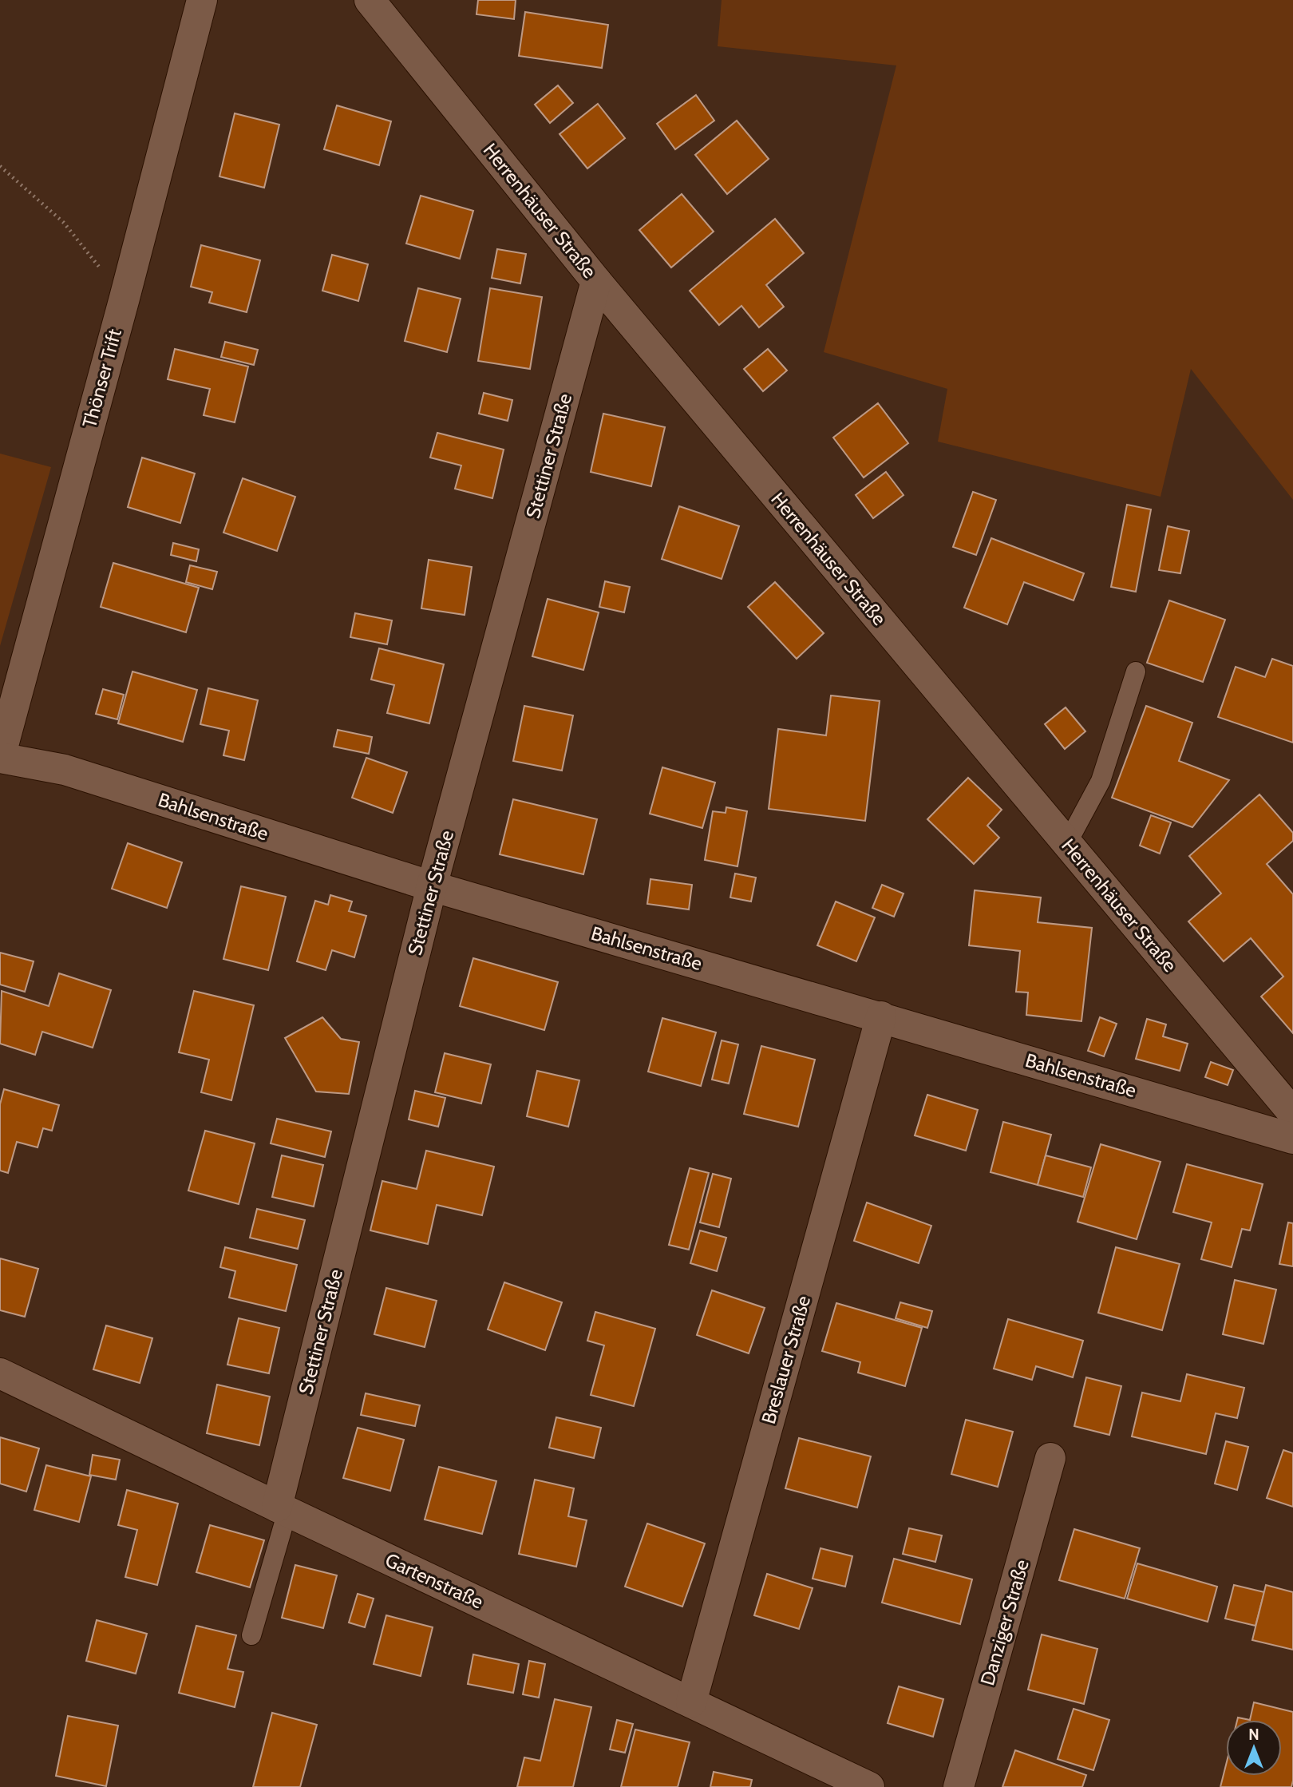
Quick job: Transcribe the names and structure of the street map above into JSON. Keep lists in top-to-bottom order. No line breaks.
{"streets":{"street":["Herrenhäuser Straße","Thönser Trift","Stettiner Straße","Bahlsenstraße","Breslauer Straße","Gartenstraße","Danziger Straße"]},"crossings":[["Herrenhäuser Straße","Stettiner Straße"],["Thönser Trift","Bahlsenstraße"],["Stettiner Straße","Bahlsenstraße"],["Stettiner Straße","Gartenstraße"],["Bahlsenstraße","Breslauer Straße"],["Breslauer Straße","Gartenstraße"]],"north":"top"}
